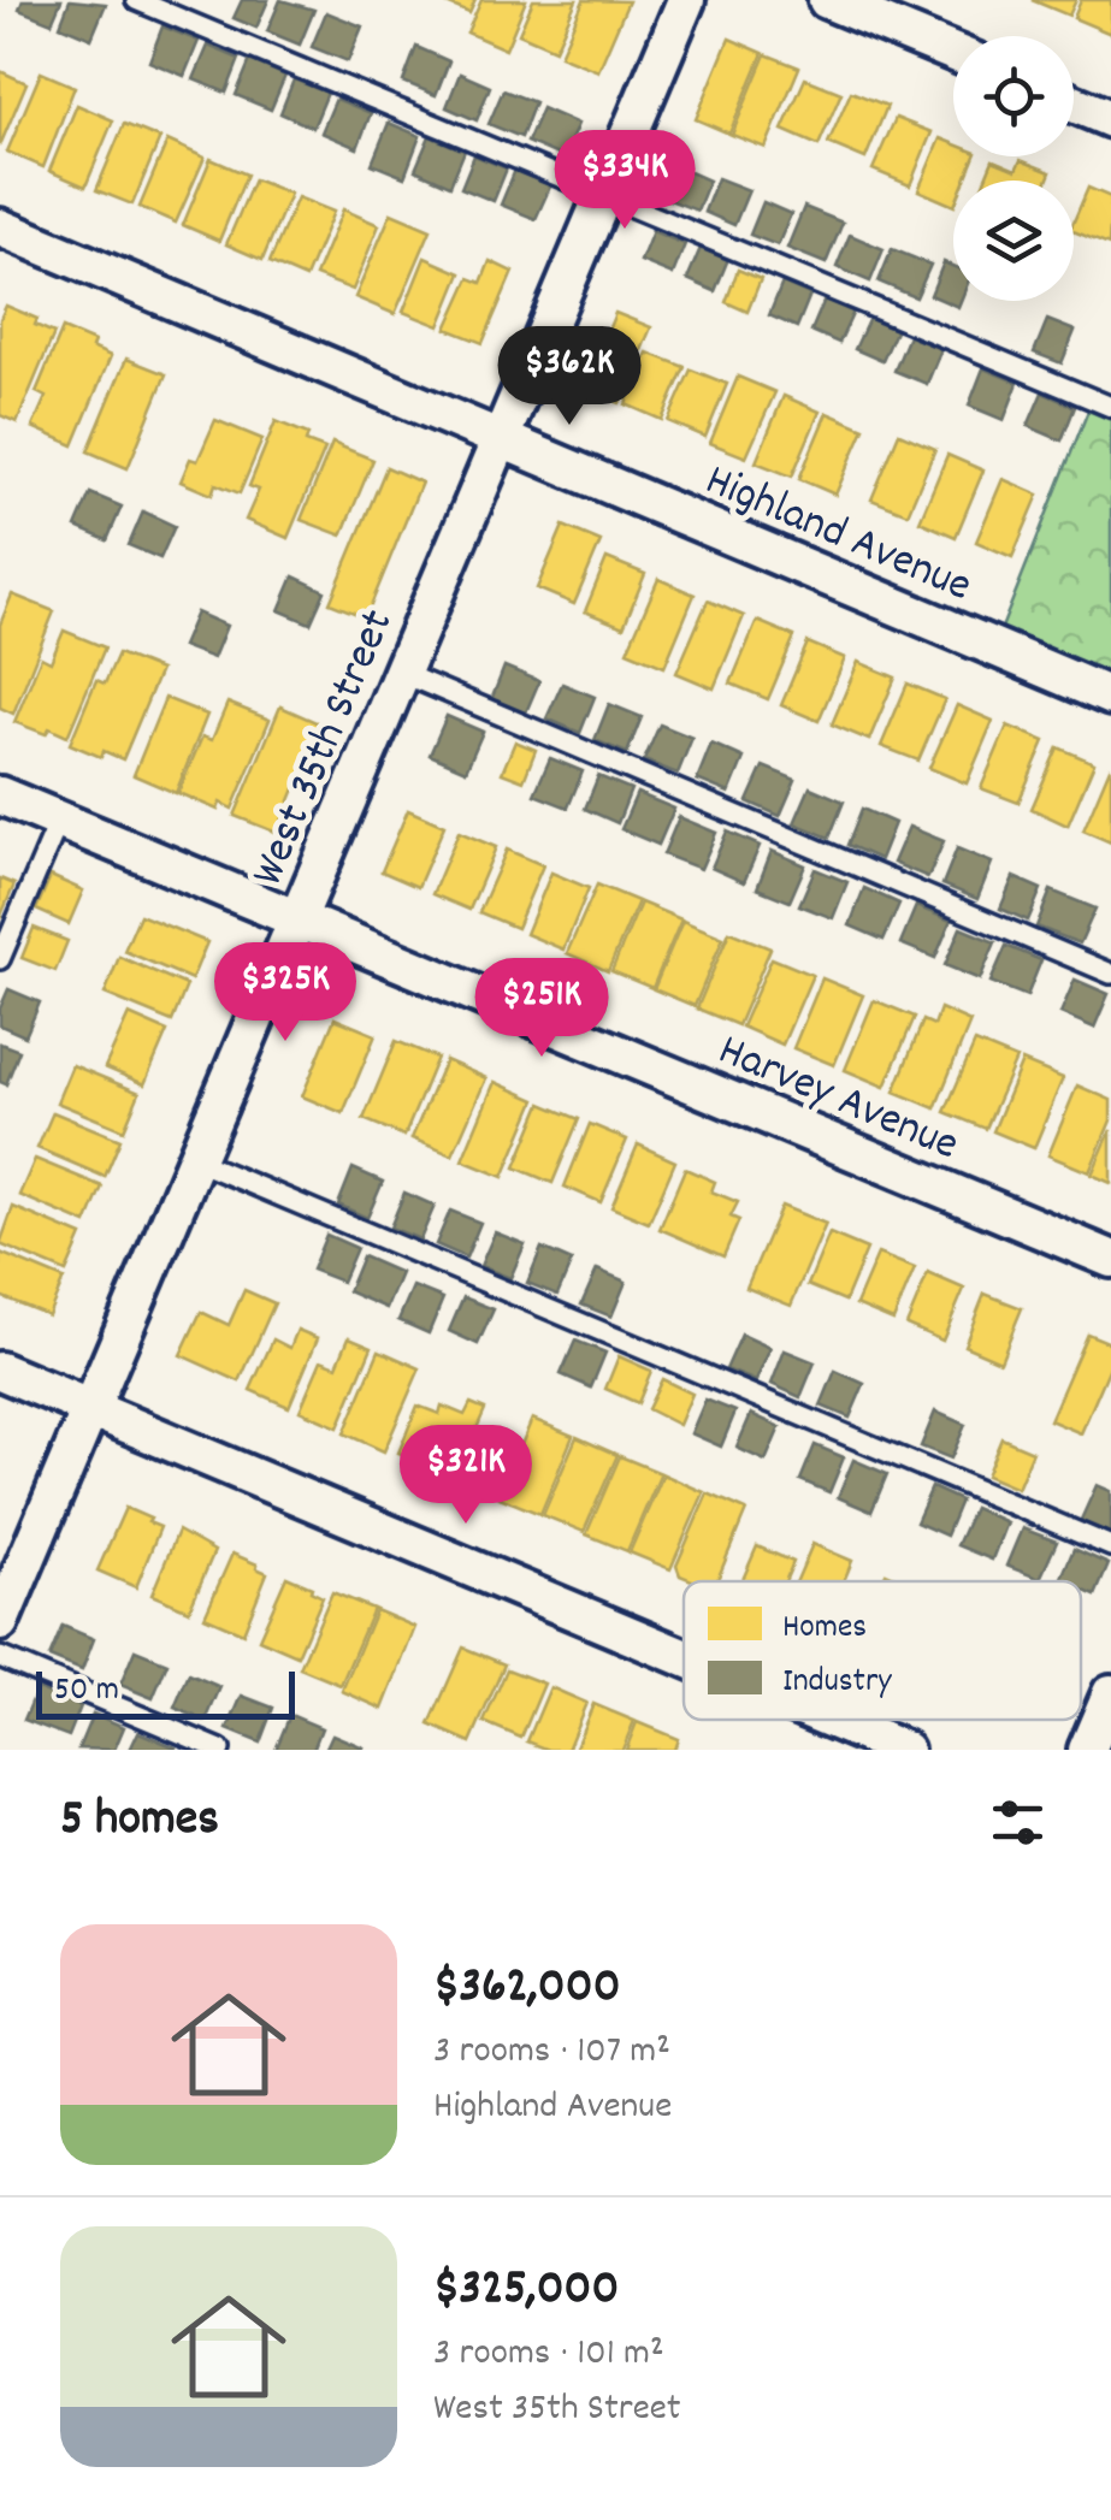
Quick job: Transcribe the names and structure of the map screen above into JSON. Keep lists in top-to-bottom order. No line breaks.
{"streets":{"street":["Highland Avenue","West 35th Street","Harvey Avenue"]},"crossings":[["Highland Avenue","West 35th Street"],["West 35th Street","Harvey Avenue"]],"legend":["Homes","Industry"],"scale_bar":"50 m","page":{"price":["$334K","$362K","$325K","$251K","$321K"],"scale":"50 m","heading":"5 homes","list":[{"name":"$362,000","note":"3 rooms · 107 m² · Highland Avenue"},{"name":"$325,000","note":"3 rooms · 101 m² · West 35th Street"}]}}
